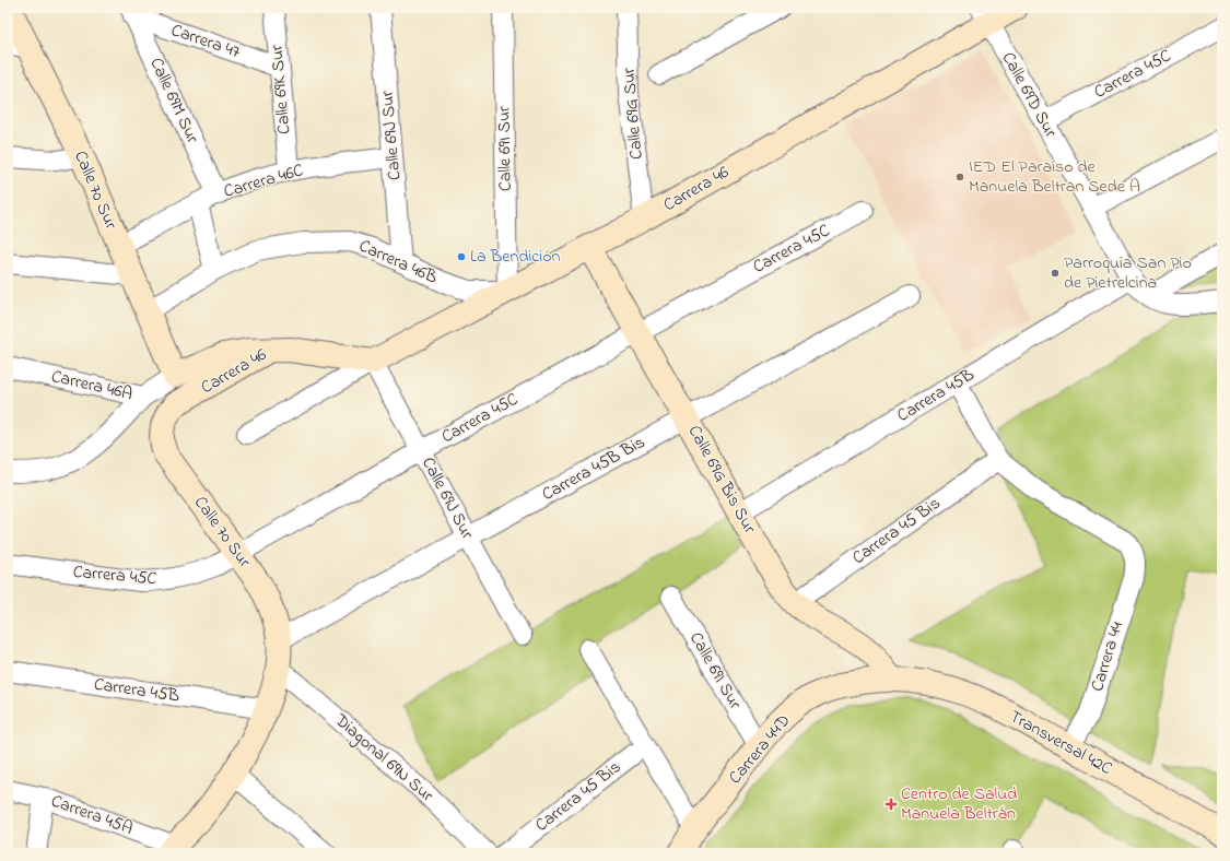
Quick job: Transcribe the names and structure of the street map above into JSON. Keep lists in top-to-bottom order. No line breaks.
{"streets":{"street":["Carrera 47","Carrera 45C","Calle 69K Sur","Calle 69D Sur","Calle 69M Sur","Calle 69G Sur","Calle 69J Sur","Calle 69I Sur","Carrera 46C","Carrera 46","Calle 70 Sur","Carrera 46B","Carrera 46A","Carrera 45B","Carrera 45B Bis","Calle 69G Bis Sur","Carrera 45 Bis","Carrera 44","Transversal 42C","Carrera 44D","Diagonal 69N Sur","Carrera 45A"]},"crossings":[["Carrera 47","Calle 69K Sur"],["Carrera 47","Calle 69M Sur"],["Carrera 45C","Calle 69D Sur"],["Carrera 45C","Calle 69J Sur"],["Carrera 45C","Calle 70 Sur"],["Carrera 45C","Calle 69G Bis Sur"],["Calle 69K Sur","Carrera 46C"],["Calle 69D Sur","Carrera 46"],["Calle 69D Sur","Carrera 45B"],["Calle 69M Sur","Carrera 46C"],["Calle 69G Sur","Carrera 46"],["Calle 69J Sur","Carrera 46C"],["Calle 69J Sur","Carrera 46"],["Calle 69J Sur","Carrera 46B"],["Calle 69J Sur","Carrera 45B Bis"],["Calle 69I Sur","Carrera 46"],["Calle 69I Sur","Carrera 46B"],["Calle 69I Sur","Carrera 44D"],["Carrera 46C","Calle 70 Sur"],["Carrera 46","Calle 70 Sur"],["Carrera 46","Carrera 46B"],["Carrera 46","Carrera 46A"],["Carrera 46","Calle 69G Bis Sur"],["Calle 70 Sur","Carrera 46B"],["Calle 70 Sur","Carrera 46A"],["Calle 70 Sur","Carrera 45B"],["Calle 70 Sur","Carrera 45B Bis"],["Calle 70 Sur","Diagonal 69N Sur"],["Calle 70 Sur","Carrera 45A"],["Carrera 45B","Calle 69G Bis Sur"],["Carrera 45B Bis","Calle 69G Bis Sur"],["Calle 69G Bis Sur","Carrera 45 Bis"],["Calle 69G Bis Sur","Transversal 42C"],["Calle 69G Bis Sur","Carrera 44D"],["Carrera 45 Bis","Carrera 44"],["Carrera 44","Transversal 42C"],["Transversal 42C","Carrera 44D"]],"places":{"other":["IED El Paraíso de Manuela Beltran Sede A","La Bendición","Parroquia San Pio de Pietrelcina"],"health":["Centro de Salud Manuela Beltrán"]}}
